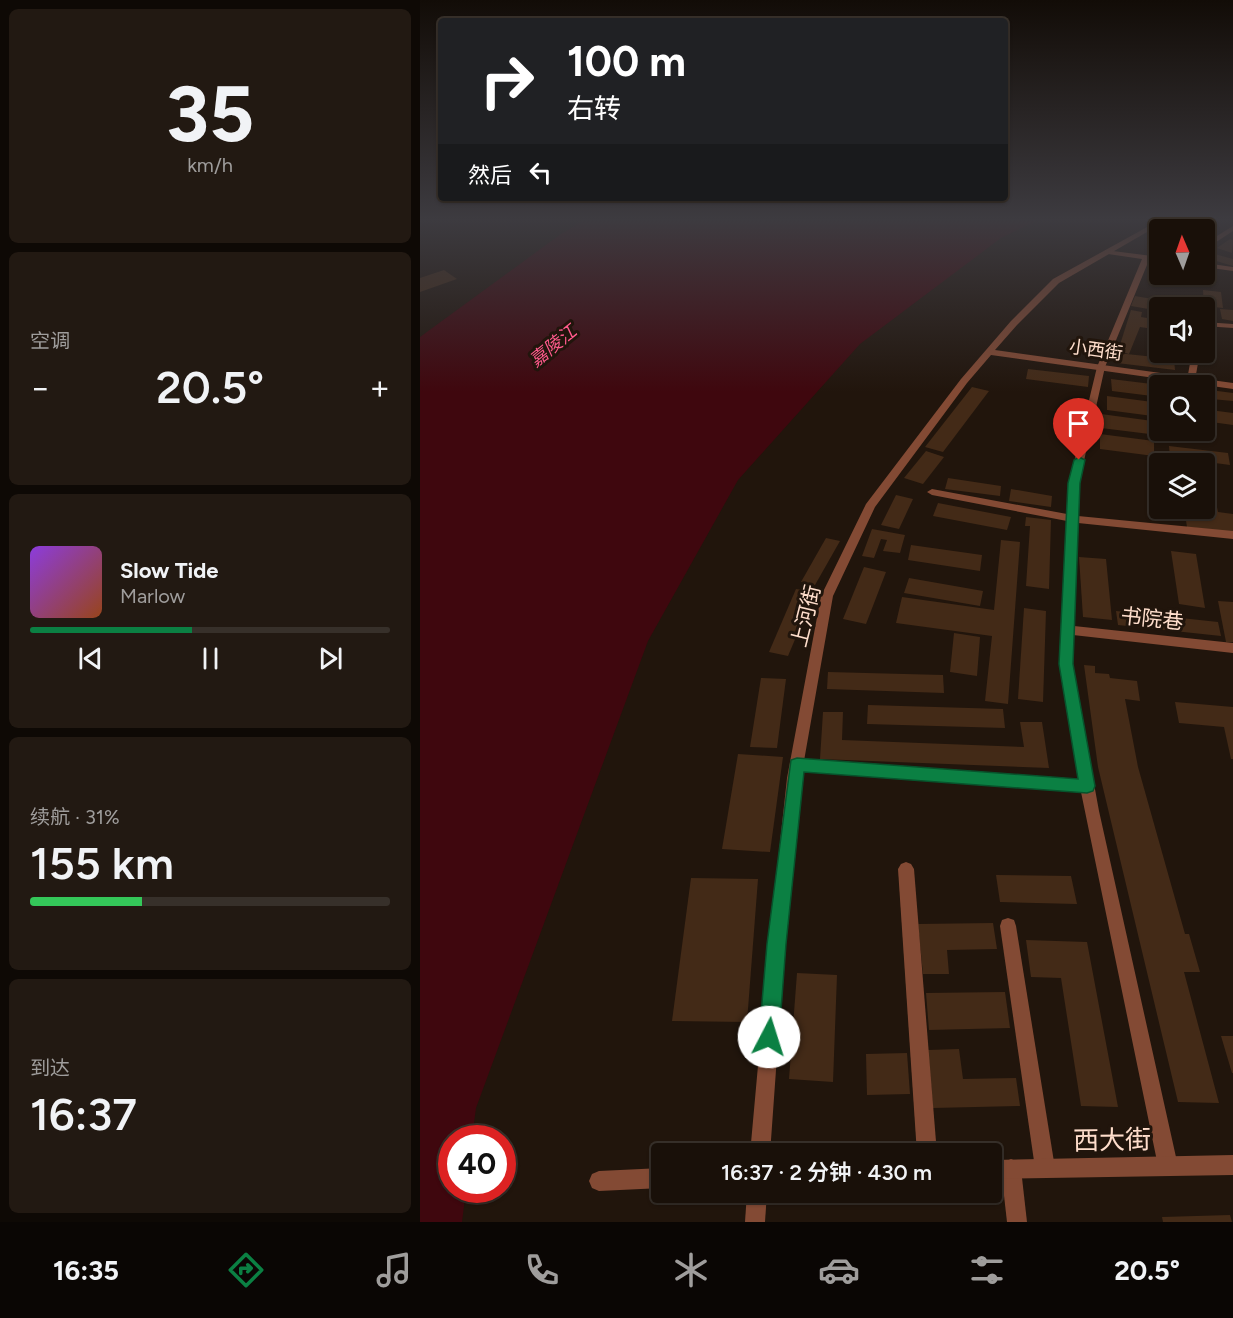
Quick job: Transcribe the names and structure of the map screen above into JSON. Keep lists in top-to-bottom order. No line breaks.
{"streets":{"street":["小西街","上河街","书院巷","西大街"]},"crossings":[["小西街","上河街"]],"water":["嘉陵江"],"north":"top","page":{"tile":[["35","km/h"],"空调",["续航 · 31%","155 km"],["到达","16:37"]],"turn":["100 m","右转"],"then":"然后","heat":["−","20.5°","+"],"song":["Slow Tide","Marlow"],"limit":"40","trip":"16:37 · 2 分钟 · 430 m","tabs":["16:35","20.5°"]}}
